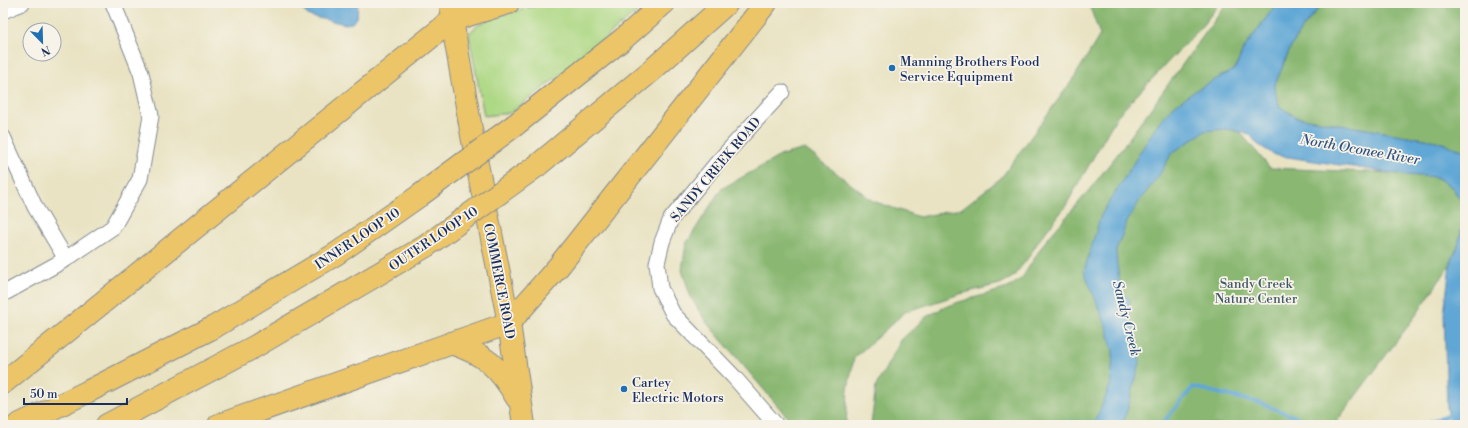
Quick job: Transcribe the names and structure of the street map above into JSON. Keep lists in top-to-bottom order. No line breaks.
{"streets":{"highway":["INNER LOOP 10","OUTER LOOP 10","COMMERCE ROAD"],"street":["SANDY CREEK ROAD"]},"water":["North Oconee River","Sandy Creek"],"parks":["Sandy Creek Nature Center"],"places":["Manning Brothers Food Service Equipment","Cartey Electric Motors"],"scale_bar":"50 m","north":"bottom right"}
